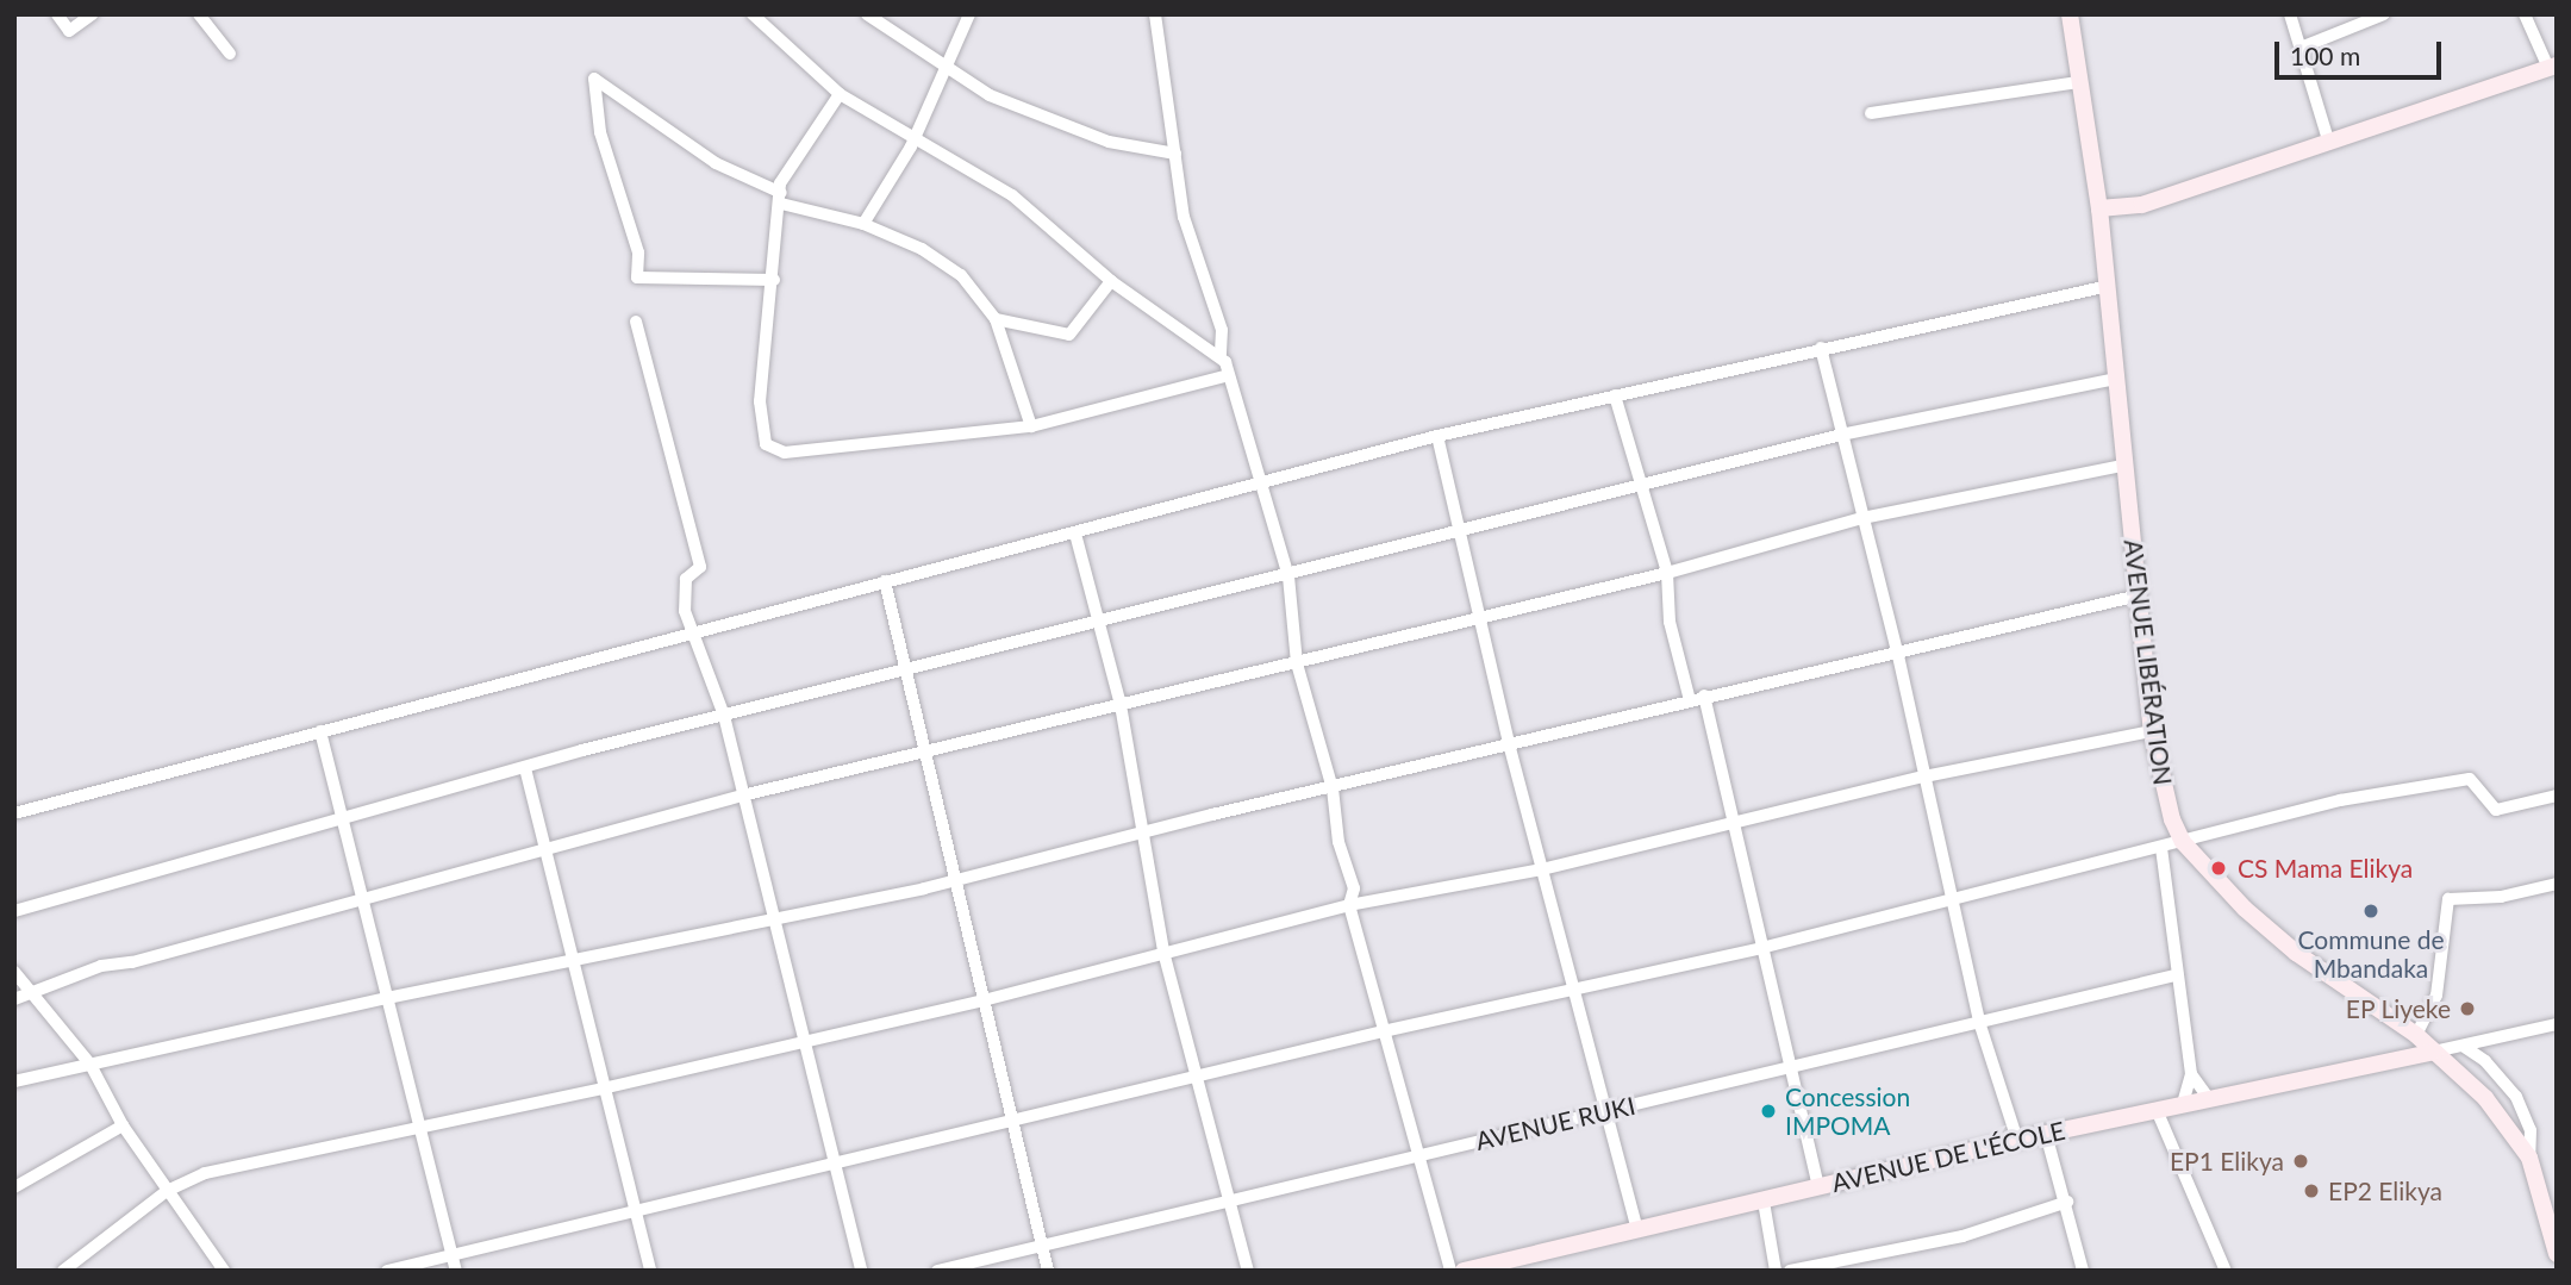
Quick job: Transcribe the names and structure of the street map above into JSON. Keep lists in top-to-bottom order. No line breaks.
{"streets":{"street":["AVENUE LIBÉRATION","AVENUE RUKI","AVENUE DE L'ÉCOLE"]},"crossings":[["AVENUE LIBÉRATION","AVENUE DE L'ÉCOLE"]],"places":["CS Mama Elikya","Commune de Mbandaka","EP Liyeke","Concession IMPOMA","EP1 Elikya","EP2 Elikya"],"scale_bar":"100 m"}
